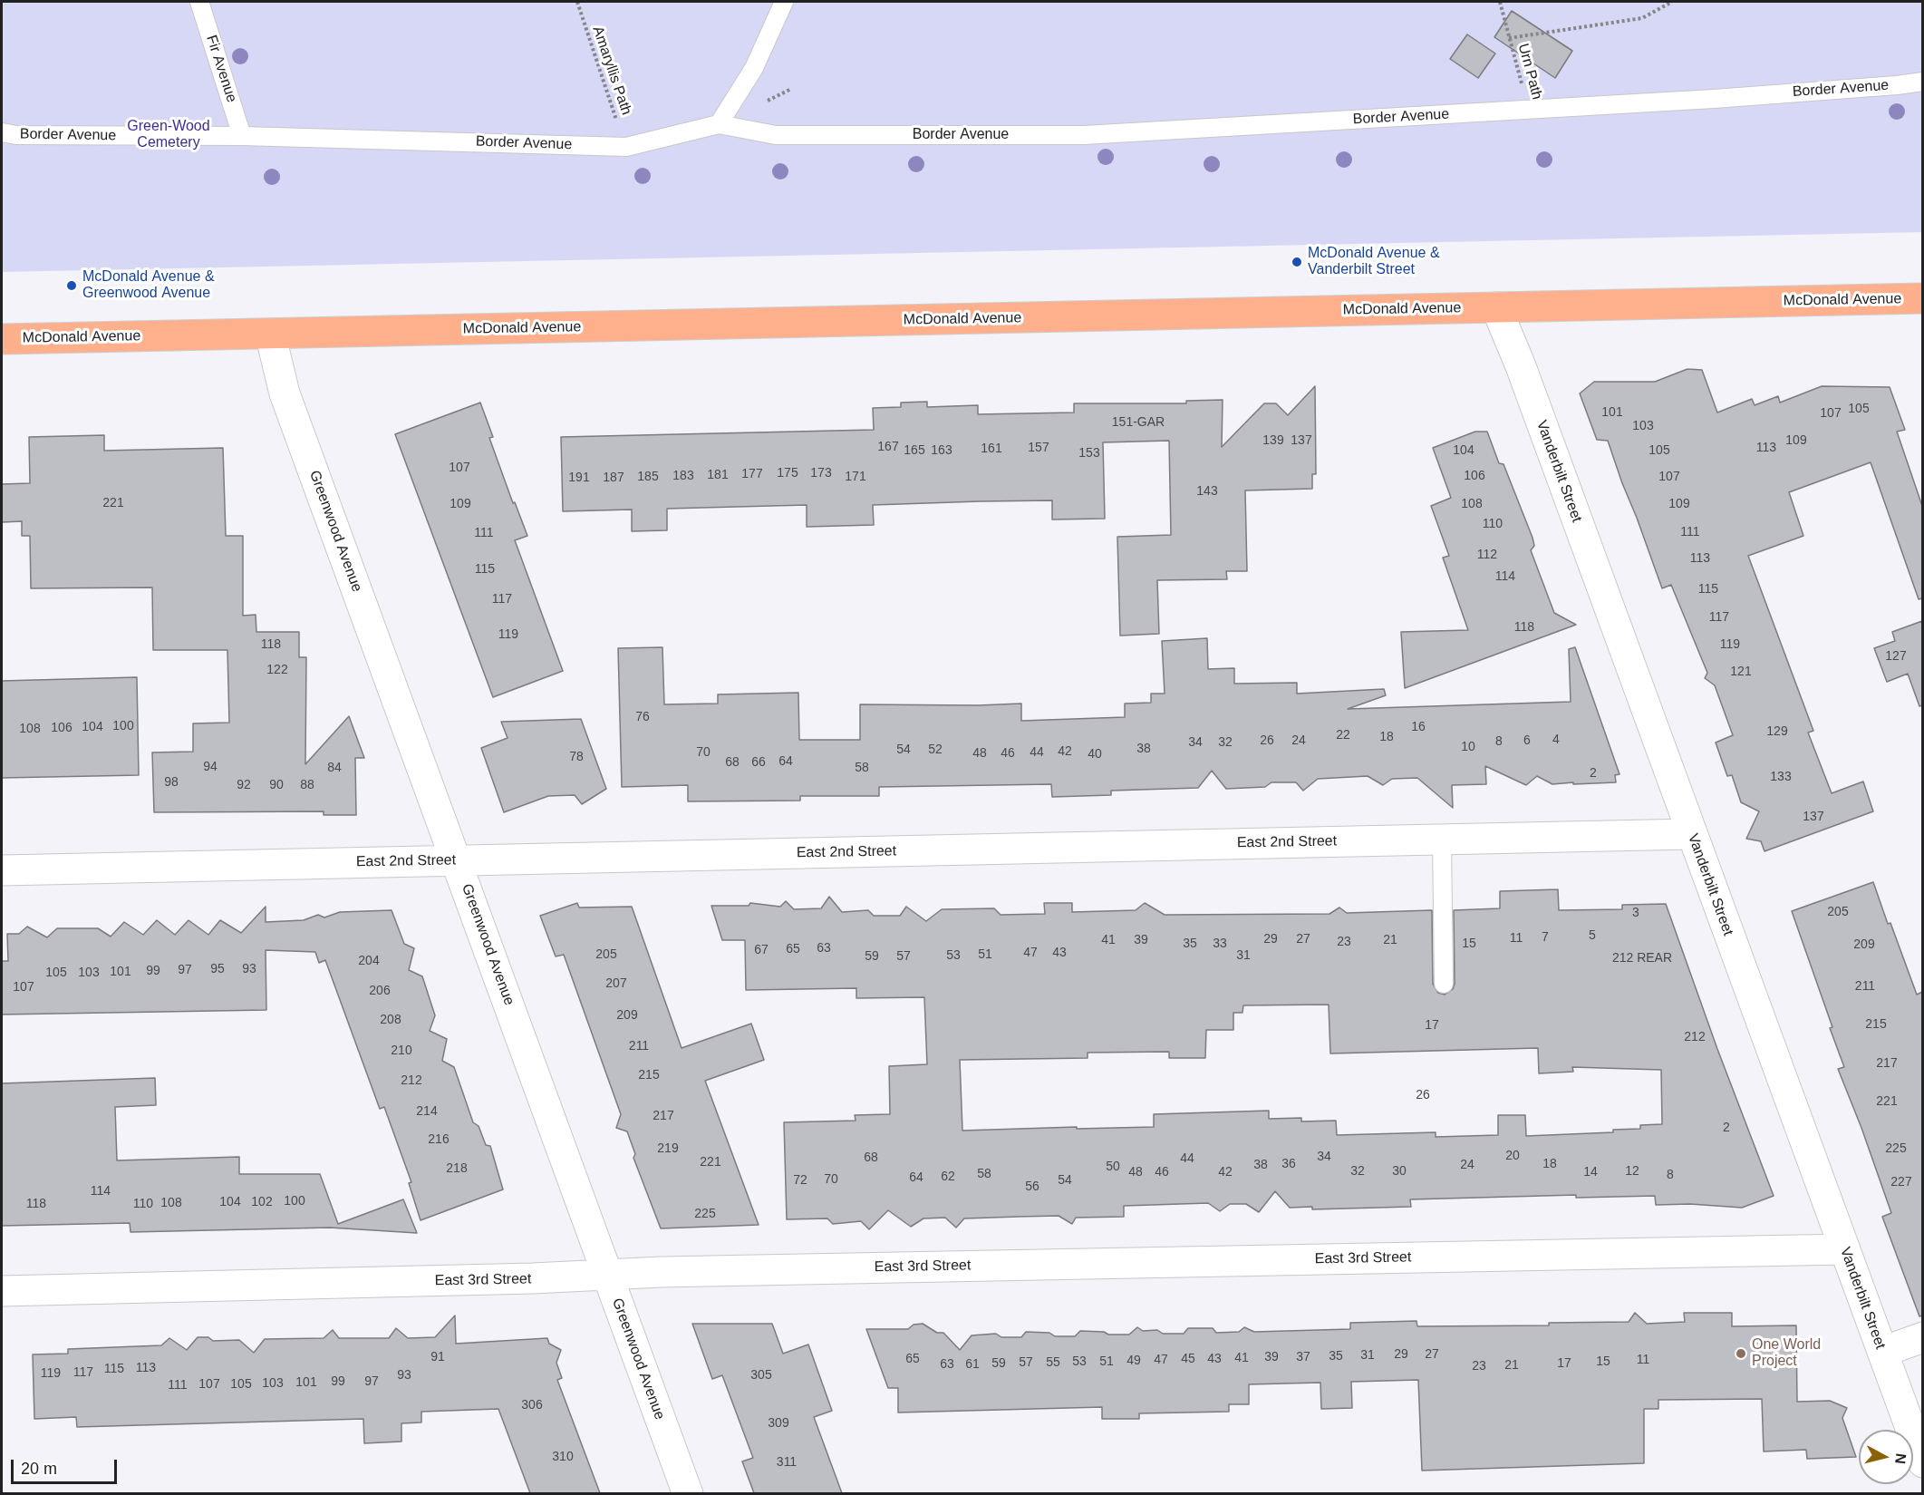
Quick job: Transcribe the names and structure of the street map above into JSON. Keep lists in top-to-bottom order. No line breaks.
{"streets":{"main road":["McDonald Avenue"],"street":["Vanderbilt Street","Greenwood Avenue","East 2nd Street","East 3rd Street"],"lane":["Fir Avenue","Border Avenue"],"path":["Amaryllis Path","Urn Path"]},"crossings":[["Fir Avenue","Border Avenue"],["Amaryllis Path","Border Avenue"],["Urn Path","Border Avenue"],["McDonald Avenue","Vanderbilt Street"],["McDonald Avenue","Greenwood Avenue"],["Vanderbilt Street","East 2nd Street"],["Vanderbilt Street","East 3rd Street"],["Greenwood Avenue","East 2nd Street"],["Greenwood Avenue","East 3rd Street"]],"parks":["Green-Wood Cemetery"],"places":["McDonald Avenue & Vanderbilt Street","McDonald Avenue & Greenwood Avenue","One World Project"],"house_numbers":["105","101","107","151-GAR","103","139","137","109","167","157","113","161","165","163","104","105","153","107","175","173","177","181","183","106","185","171","107","191","187","143","221","109","108","109","110","111","111","112","113","115","114","115","117","117","118","119","118","119","127","122","121","76","100","104","16","106","108","129","22","18","4","26","24","6","8","34","32","10","38","54","52","42","70","44","48","46","40","78","64","68","66","94","84","58","2","133","98","92","90","88","137","205","3","5","7","11","29","27","41","39","21","23","35","33","15","209","63","65","67","47","43","205","51","53","31","59","57","212 REAR","204","95","93","97","99","101","105","103","207","211","107","206","209","208","215","17","212","211","210","217","215","212","26","221","214","217","2","216","219","225","20","34","68","44","221","36","18","38","24","50","218","32","30","12","48","46","42","14","58","8","62","64","70","72","54","227","56","114","100","104","102","108","118","110","225","29","27","31","35","91","39","37","41","65","45","43","47","11","49","53","51","15","57","55","59","17","63","61","21","23","113","115","117","119","93","305","99","97","101","103","107","105","111","306","309","310","311"],"scale_bar":"20 m","north":"right"}
